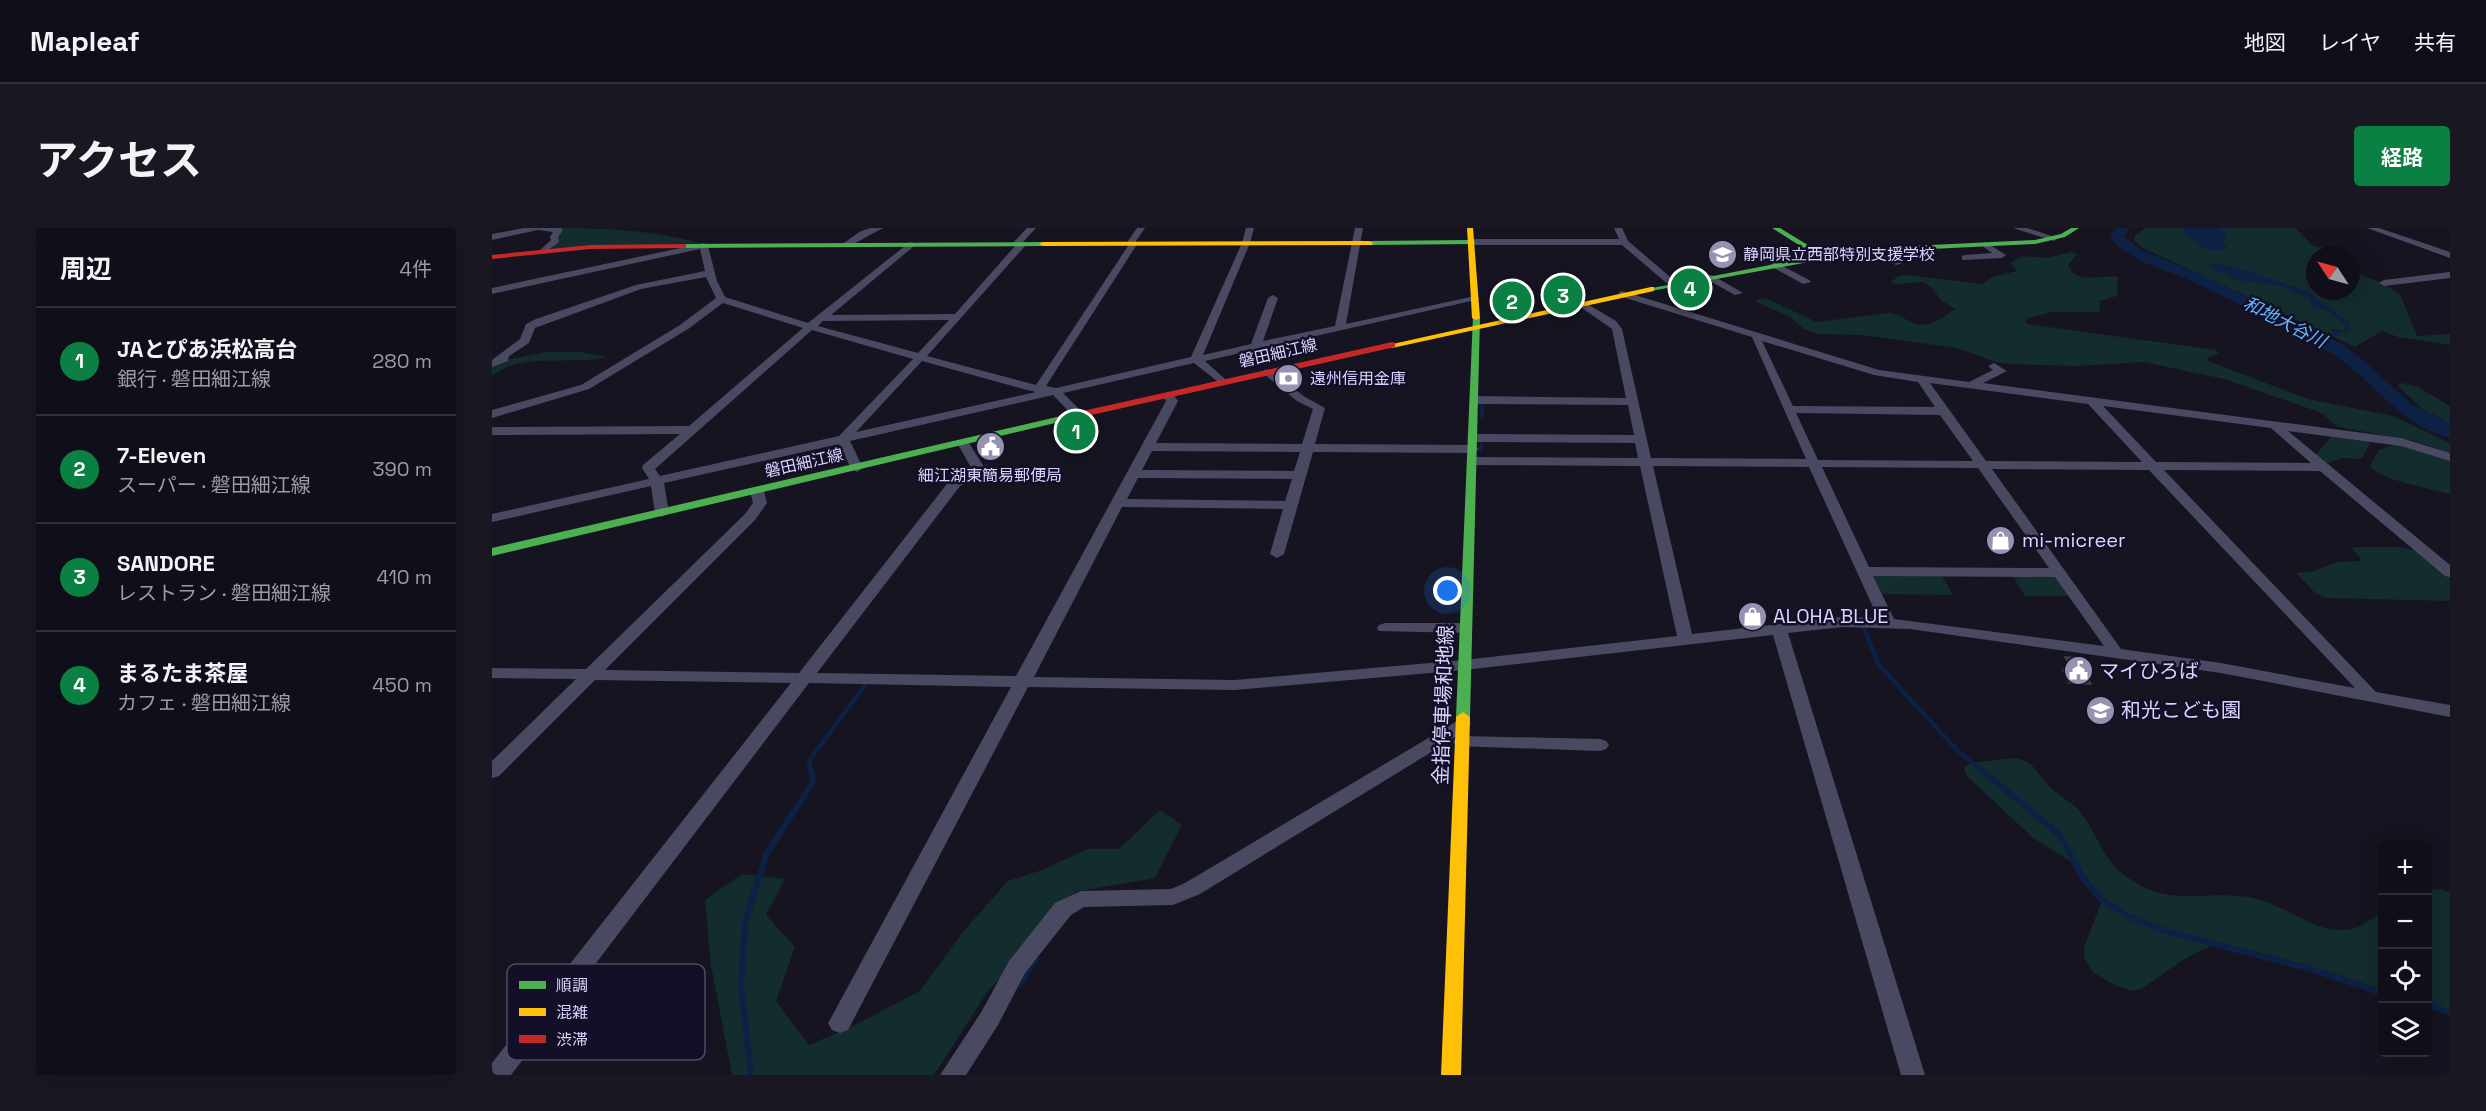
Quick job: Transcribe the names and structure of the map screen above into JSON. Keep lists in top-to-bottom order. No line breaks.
{"streets":{"main road":["磐田細江線","金指停車場和地線"]},"crossings":[["磐田細江線","金指停車場和地線"]],"water":["和地大谷川"],"places":{"school or university":["静岡県立西部特別支援学校","和光こども園"],"bank":["遠州信用金庫"],"public building":["細江湖東簡易郵便局","マイひろば"],"shop":["mi-micreer","ALOHA BLUE"]},"legend":["順調","混雑","渋滞"],"north":"top left","page":{"header":"Mapleaf","nav":["地図","レイヤ","共有"],"title":"アクセス","buttons":"経路","heading":["周辺","4件"],"pins":["4","3","2","1"],"list":[{"mark":"1","name":"JAとぴあ浜松高台","note":"銀行 · 磐田細江線","value":"280 m"},{"mark":"2","name":"7-Eleven","note":"スーパー · 磐田細江線","value":"390 m"},{"mark":"3","name":"SANDORE","note":"レストラン · 磐田細江線","value":"410 m"},{"mark":"4","name":"まるたま茶屋","note":"カフェ · 磐田細江線","value":"450 m"}],"map_buttons":["+","−"]}}
